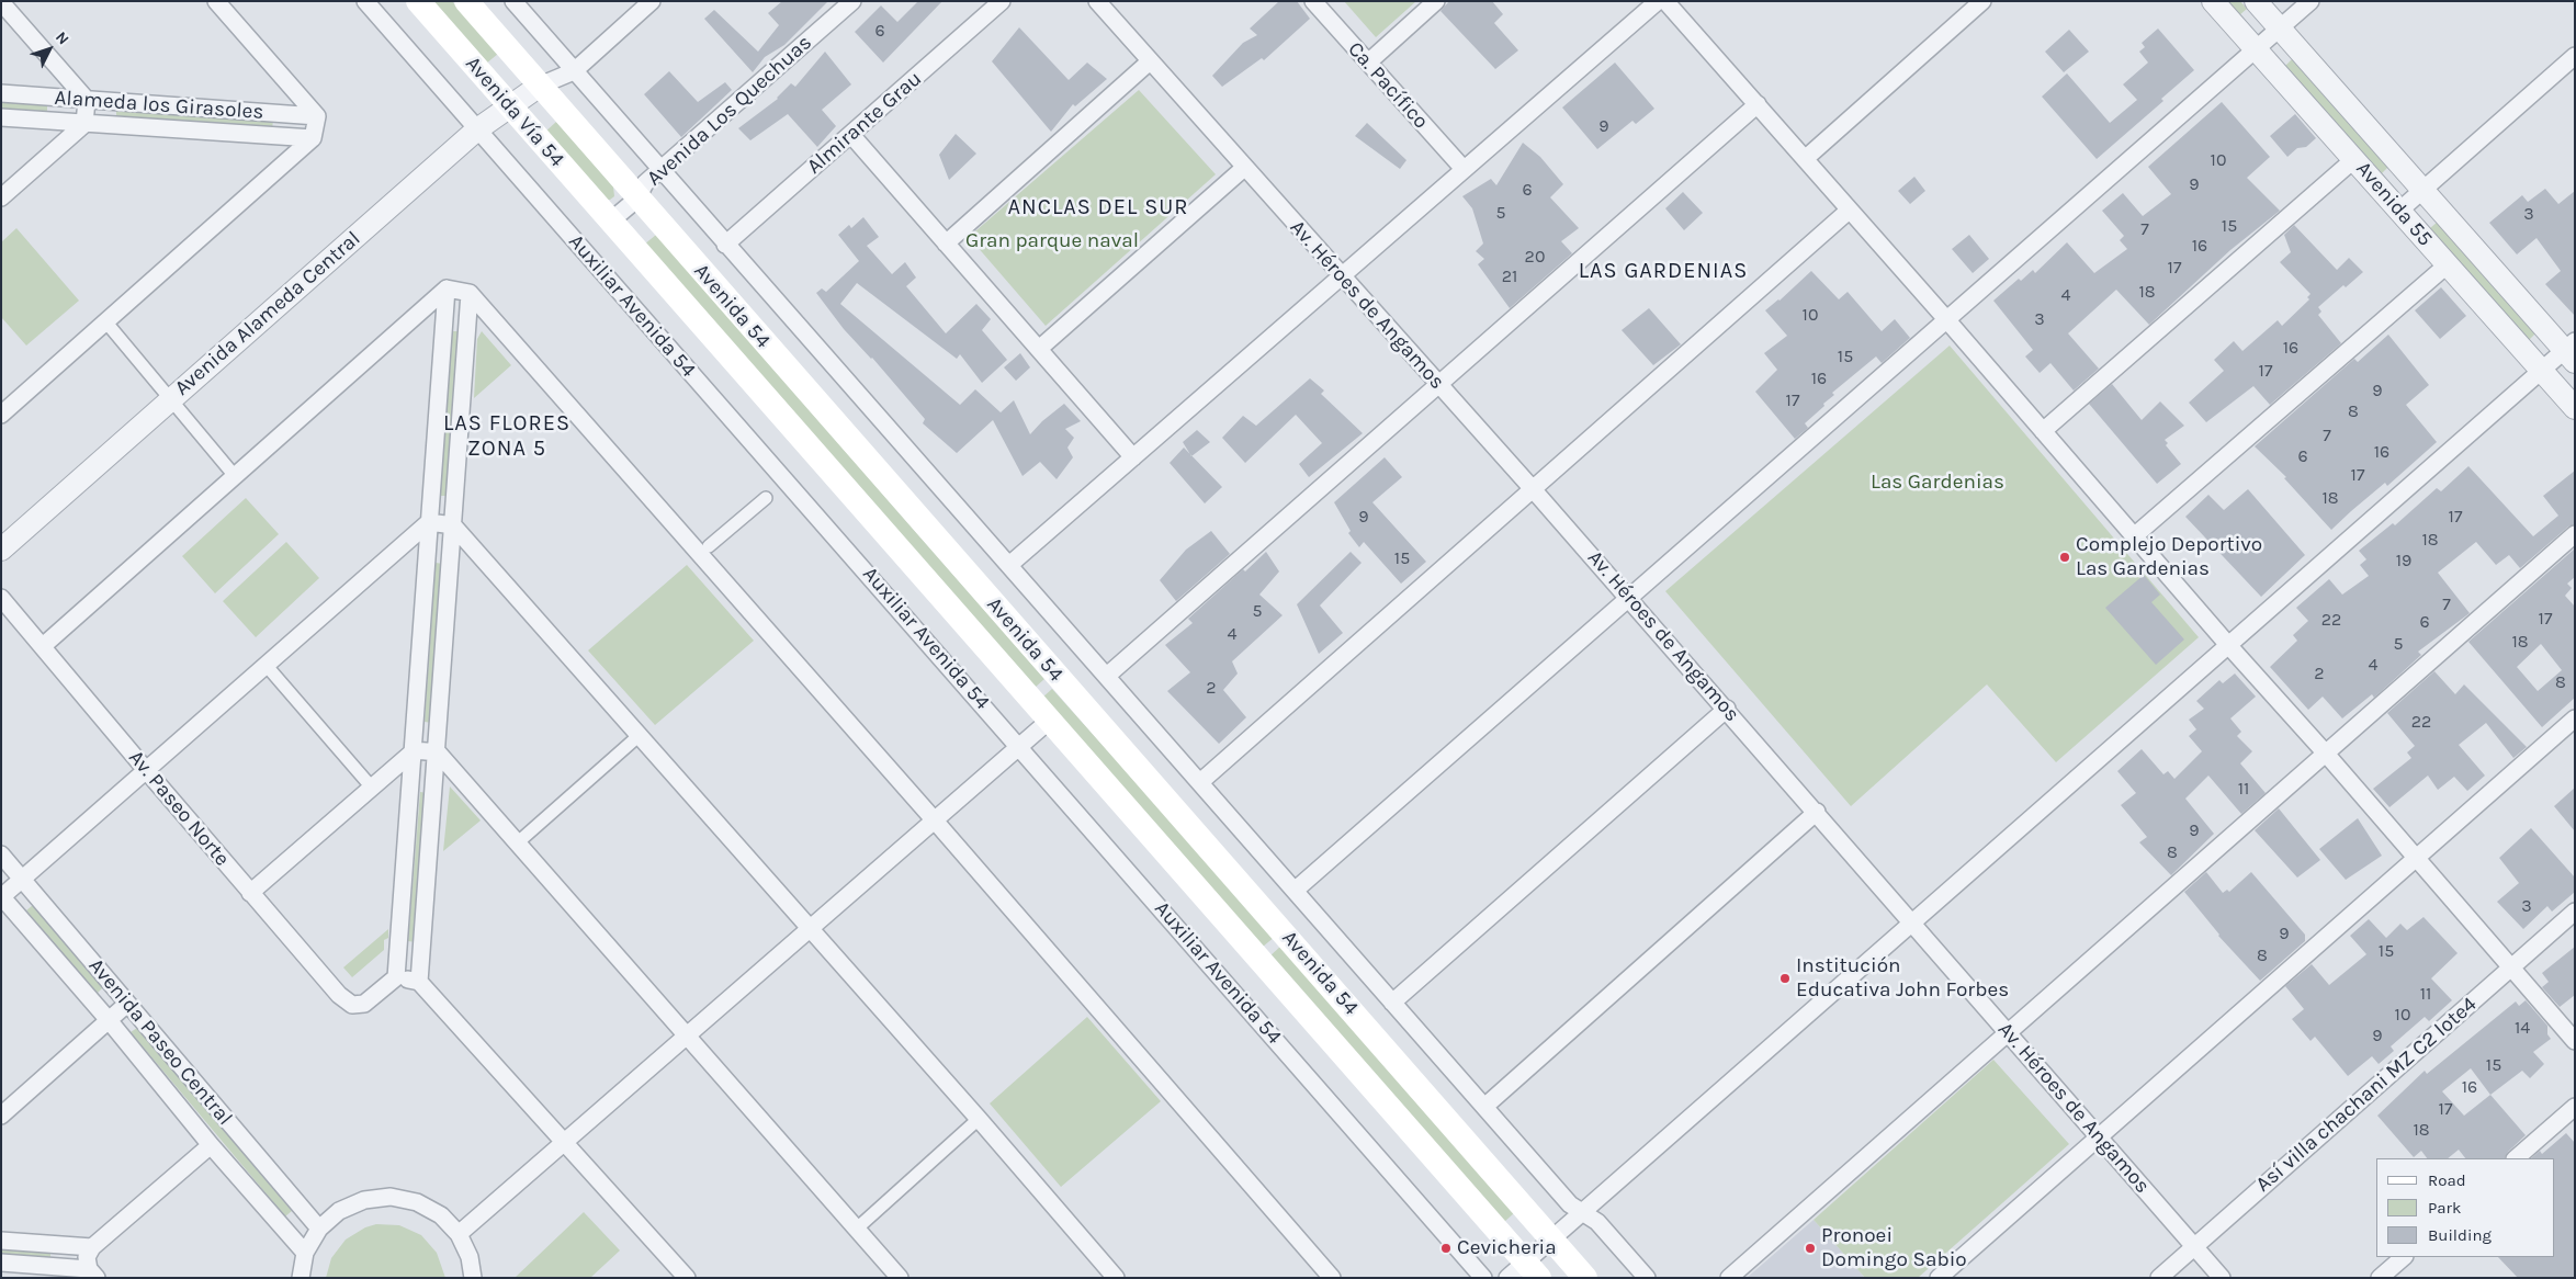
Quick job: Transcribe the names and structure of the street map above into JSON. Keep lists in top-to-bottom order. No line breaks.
{"streets":{"main road":["Avenida Vía 54","Avenida 54"],"street":["Ca. Pacífico","Alameda los Girasoles","Avenida Los Quechuas","Almirante Grau","Avenida 55","Av. Héroes de Angamos","Auxiliar Avenida 54","Avenida Alameda Central","Av. Paseo Norte","Avenida Paseo Central","Así villa chachani MZ C2 lote4"]},"crossings":[["Avenida Los Quechuas","Avenida Vía 54"],["Avenida Los Quechuas","Avenida 54"],["Avenida Vía 54","Avenida 54"],["Avenida Vía 54","Avenida Alameda Central"],["Av. Héroes de Angamos","Así villa chachani MZ C2 lote4"],["Auxiliar Avenida 54","Avenida Alameda Central"],["Avenida 54","Avenida Alameda Central"]],"districts":["ANCLAS DEL SUR","LAS GARDENIAS","LAS FLORES ZONA 5"],"parks":["Gran parque naval","Las Gardenias"],"places":["Complejo Deportivo Las Gardenias","Institución Educativa John Forbes","Cevicheria","Pronoei Domingo Sabio"],"house_numbers":["6","9","10","9","6","5","3","15","7","16","20","17","21","18","4","10","3","16","15","17","16","9","17","8","7","16","6","17","18","9","17","18","15","19","7","5","17","22","6","4","18","5","4","2","8","2","22","11","9","8","3","9","15","8","11","10","14","9","15","16","17","18"],"legend":["Road","Park","Building"],"north":"top right"}
